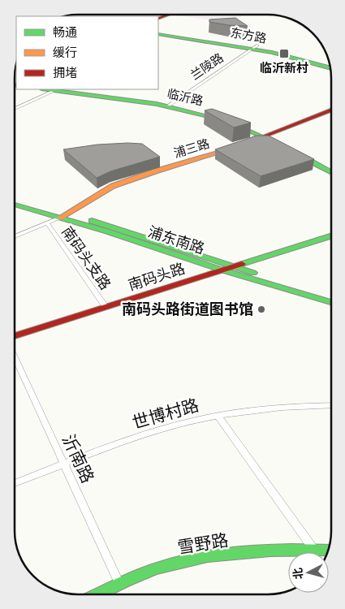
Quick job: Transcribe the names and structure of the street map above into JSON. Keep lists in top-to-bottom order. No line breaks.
{"streets":{"street":["东方路","兰陵路","临沂路","浦三路","浦东南路","南码头支路","南码头路","世博村路","沂南路","雪野路"]},"crossings":[["东方路","兰陵路"],["兰陵路","临沂路"],["浦三路","浦东南路"],["浦东南路","南码头路"],["南码头支路","南码头路"],["世博村路","沂南路"],["沂南路","雪野路"]],"places":{"transit":["临沂新村"],"other":["南码头路街道图书馆"]},"legend":["畅通","缓行","拥堵"],"north":"left"}
